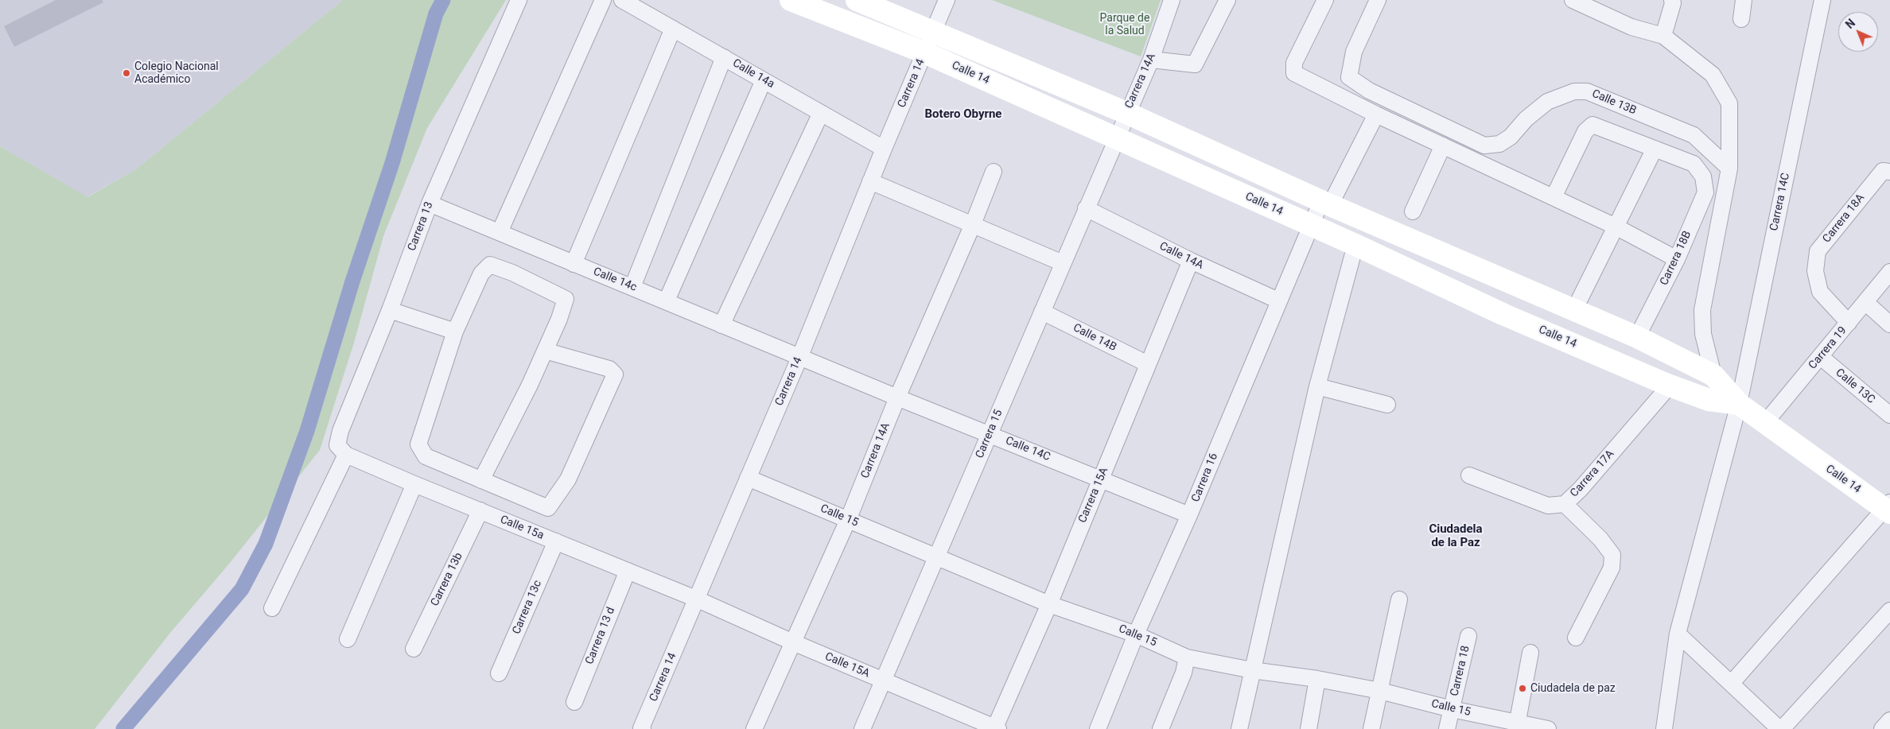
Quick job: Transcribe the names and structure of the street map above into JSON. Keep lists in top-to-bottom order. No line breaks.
{"streets":{"main road":["Calle 14"],"street":["Calle 14a","Carrera 14A","Carrera 14","Calle 13B","Carrera 14C","Carrera 18A","Carrera 13","Calle 14A","Carrera 18B","Calle 14c","Calle 14B","Carrera 19","Calle 13C","Carrera 15","Calle 14C","Carrera 17A","Carrera 16","Carrera 15A","Calle 15","Calle 15a","Carrera 13b","Carrera 13c","Carrera 13 d","Calle 15A","Carrera 18"]},"crossings":[["Calle 14","Carrera 14A"],["Calle 14","Carrera 14"],["Calle 14","Carrera 14C"],["Calle 14","Carrera 18B"],["Calle 14","Carrera 19"],["Calle 14","Carrera 15"],["Calle 14","Carrera 17A"],["Calle 14","Carrera 16"],["Calle 14a","Carrera 14"],["Carrera 14A","Carrera 15"],["Carrera 14A","Calle 14C"],["Carrera 14A","Calle 15"],["Carrera 14A","Calle 15A"],["Carrera 14","Calle 14c"],["Carrera 14","Calle 14C"],["Carrera 14","Calle 15"],["Carrera 14","Calle 15a"],["Carrera 14","Calle 15A"],["Carrera 18A","Carrera 19"],["Carrera 13","Calle 14c"],["Carrera 13","Calle 15a"],["Calle 14A","Carrera 15"],["Calle 14A","Carrera 16"],["Calle 14A","Carrera 15A"],["Calle 14c","Calle 14C"],["Calle 14B","Carrera 15"],["Calle 14B","Carrera 15A"],["Carrera 19","Calle 13C"],["Carrera 15","Calle 14C"],["Carrera 15","Calle 15"],["Carrera 15","Calle 15A"],["Calle 14C","Carrera 16"],["Calle 14C","Carrera 15A"],["Carrera 16","Calle 15"],["Carrera 15A","Calle 15"],["Carrera 15A","Calle 15A"],["Calle 15","Carrera 18"],["Calle 15a","Carrera 13b"],["Calle 15a","Carrera 13c"],["Calle 15a","Carrera 13 d"],["Calle 15a","Calle 15A"]],"districts":["Botero Obyrne","Ciudadela de la Paz"],"parks":["Parque de la Salud"],"places":["Colegio Nacional Académico","Ciudadela de paz"],"north":"top left"}
